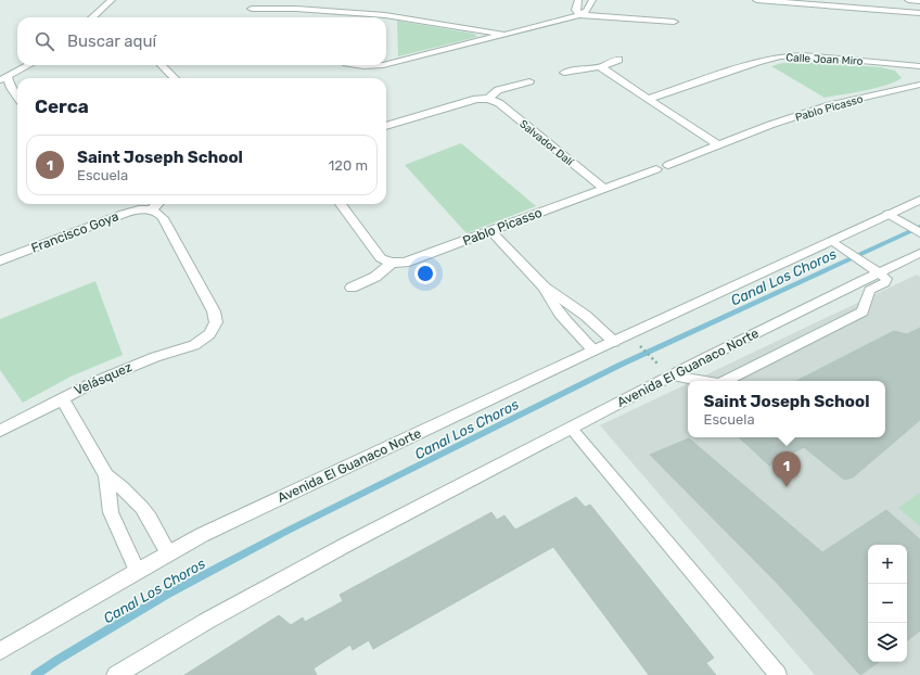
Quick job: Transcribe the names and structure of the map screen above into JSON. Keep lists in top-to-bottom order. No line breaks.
{"streets":{"street":["Calle Joan Miro","Pablo Picasso","Salvador Dalí","Francisco Goya","Avenida El Guanaco Norte","Velásquez"]},"crossings":[["Pablo Picasso","Salvador Dalí"],["Francisco Goya","Velásquez"]],"water":["Canal Los Choros"],"page":{"search":"Buscar aquí","heading":"Cerca","list":[{"mark":"1","name":"Saint Joseph School","note":"Escuela","value":"120 m"}],"popup":["Saint Joseph School","Escuela"],"pins":"1","map_buttons":["+","−"]}}
